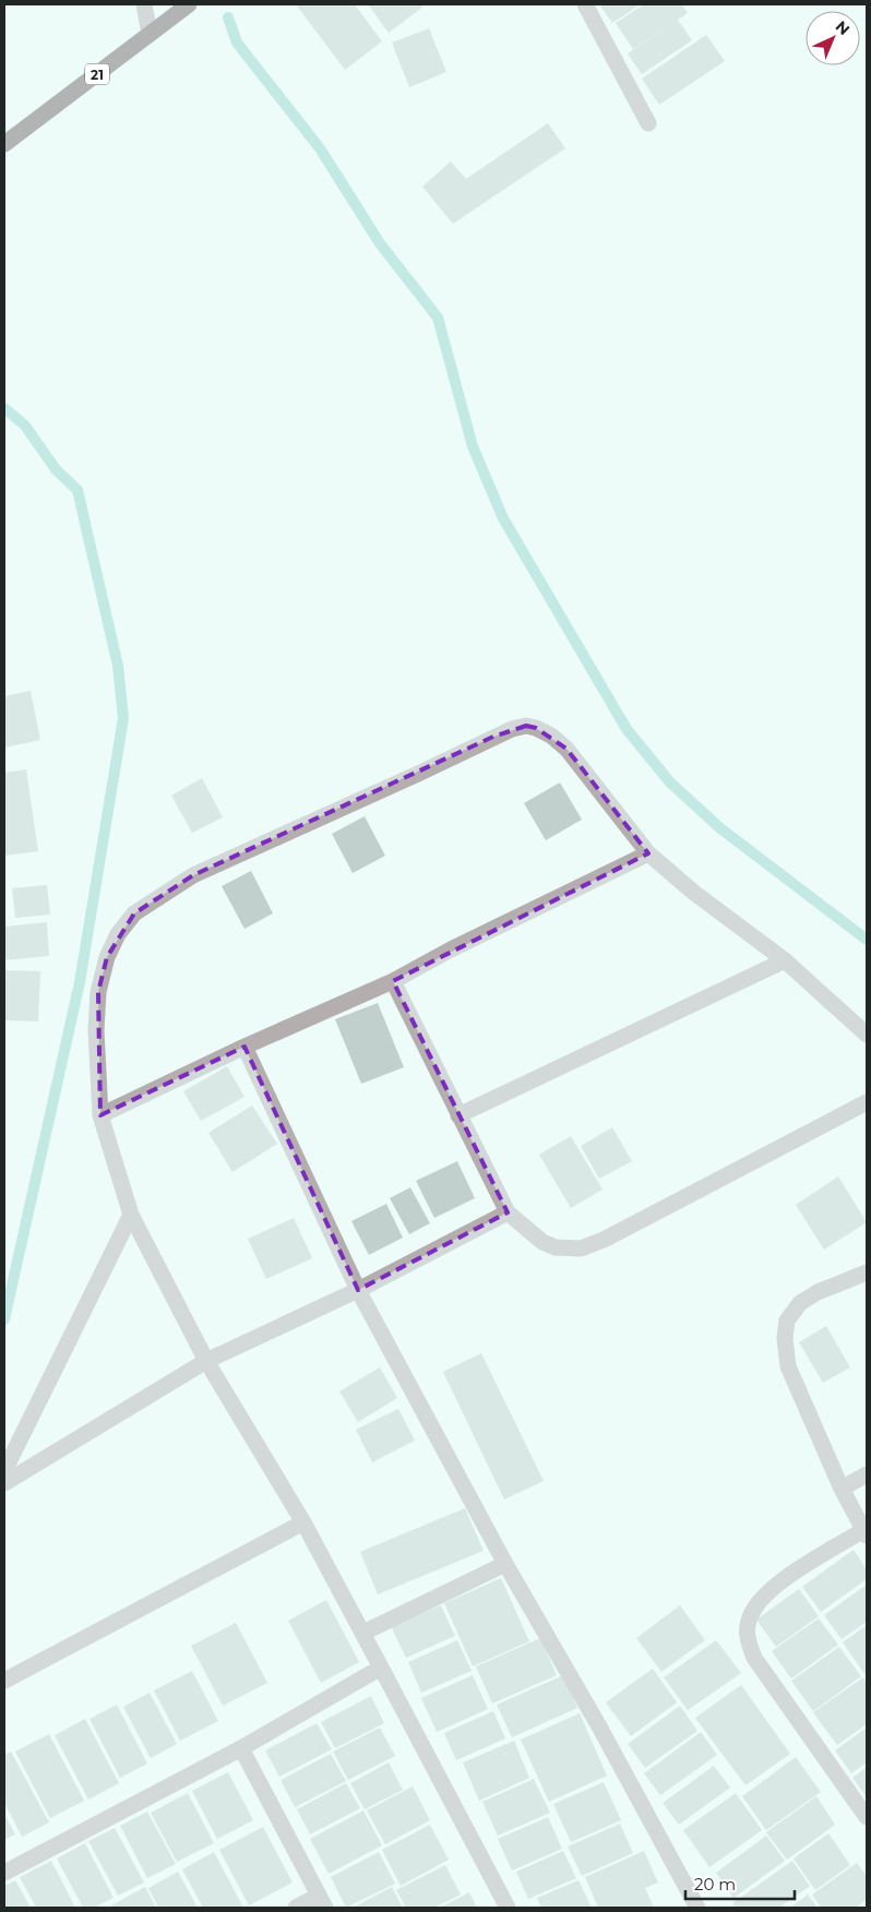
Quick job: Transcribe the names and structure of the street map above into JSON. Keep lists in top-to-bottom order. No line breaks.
{"streets":{"highway":["21"]},"scale_bar":"20 m","north":"top right"}
